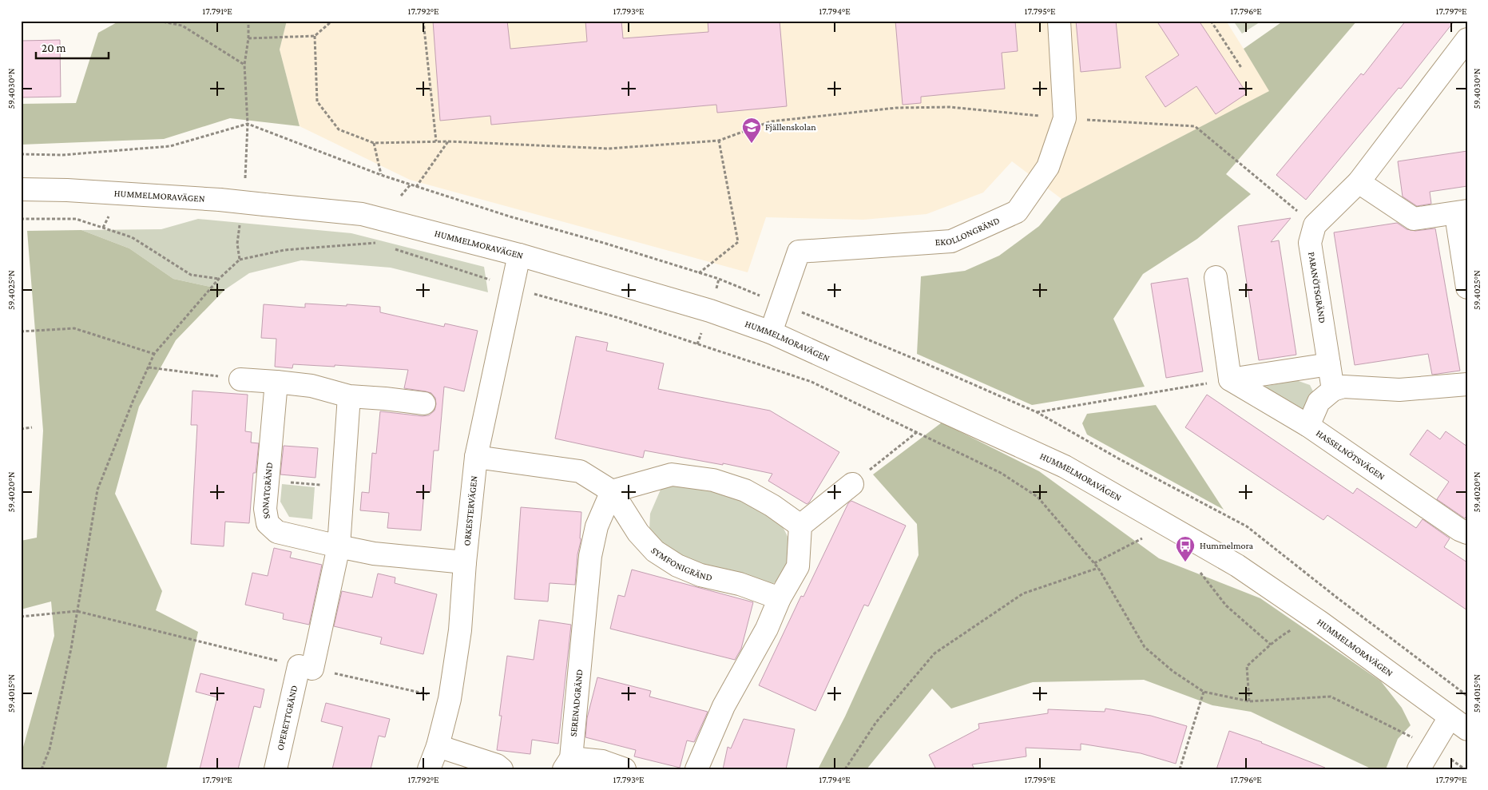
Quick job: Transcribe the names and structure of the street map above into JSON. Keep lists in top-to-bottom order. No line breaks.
{"streets":{"street":["HUMMELMORAVÄGEN","EKOLLONGRÄND","PARANÖTSGRÄND","HASSELNÖTSVÄGEN","SONATGRÄND","ORKESTERVÄGEN","SYMFONIGRÄND","SERENADGRÄND","OPERETTGRÄND"]},"crossings":[["HUMMELMORAVÄGEN","EKOLLONGRÄND"],["HUMMELMORAVÄGEN","ORKESTERVÄGEN"],["SONATGRÄND","ORKESTERVÄGEN"],["ORKESTERVÄGEN","SYMFONIGRÄND"],["SYMFONIGRÄND","SERENADGRÄND"]],"places":{"school or university":["Fjällenskolan"],"bus stop":["Hummelmora"]},"scale_bar":"20 m","coordinates":["17.791°E","17.792°E","17.793°E","17.794°E","17.795°E","17.796°E","17.797°E","59.4030°N","59.4025°N","59.4020°N","59.4015°N"]}
